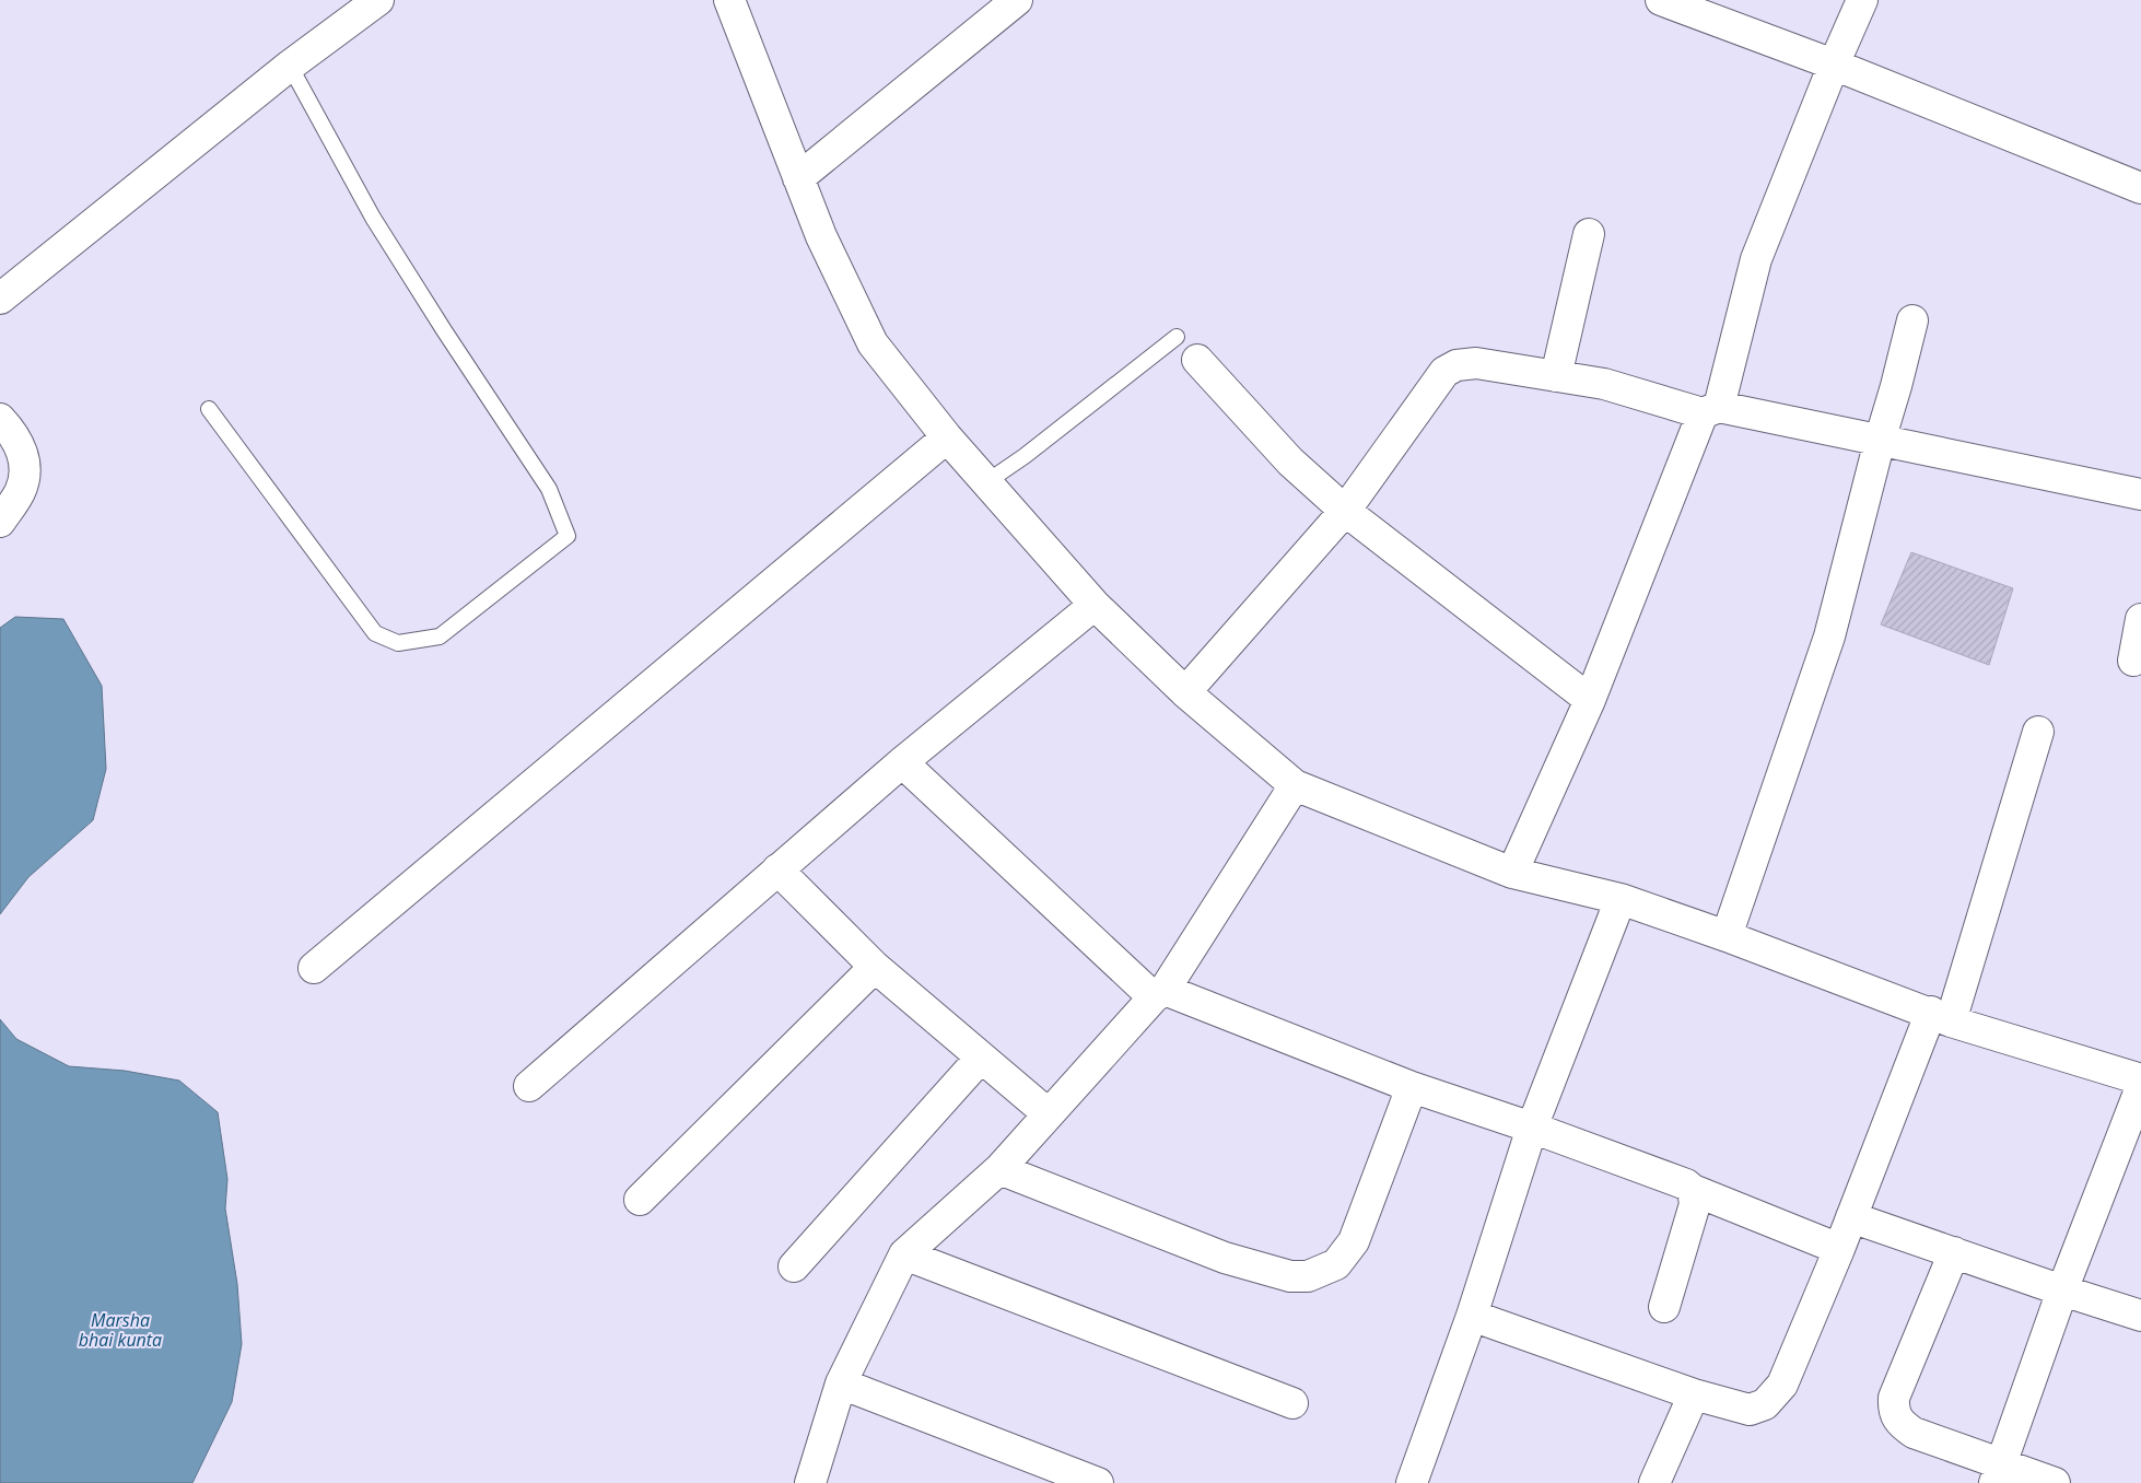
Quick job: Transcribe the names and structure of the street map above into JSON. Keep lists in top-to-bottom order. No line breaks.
{"water":["Marsha bhai kunta"]}
